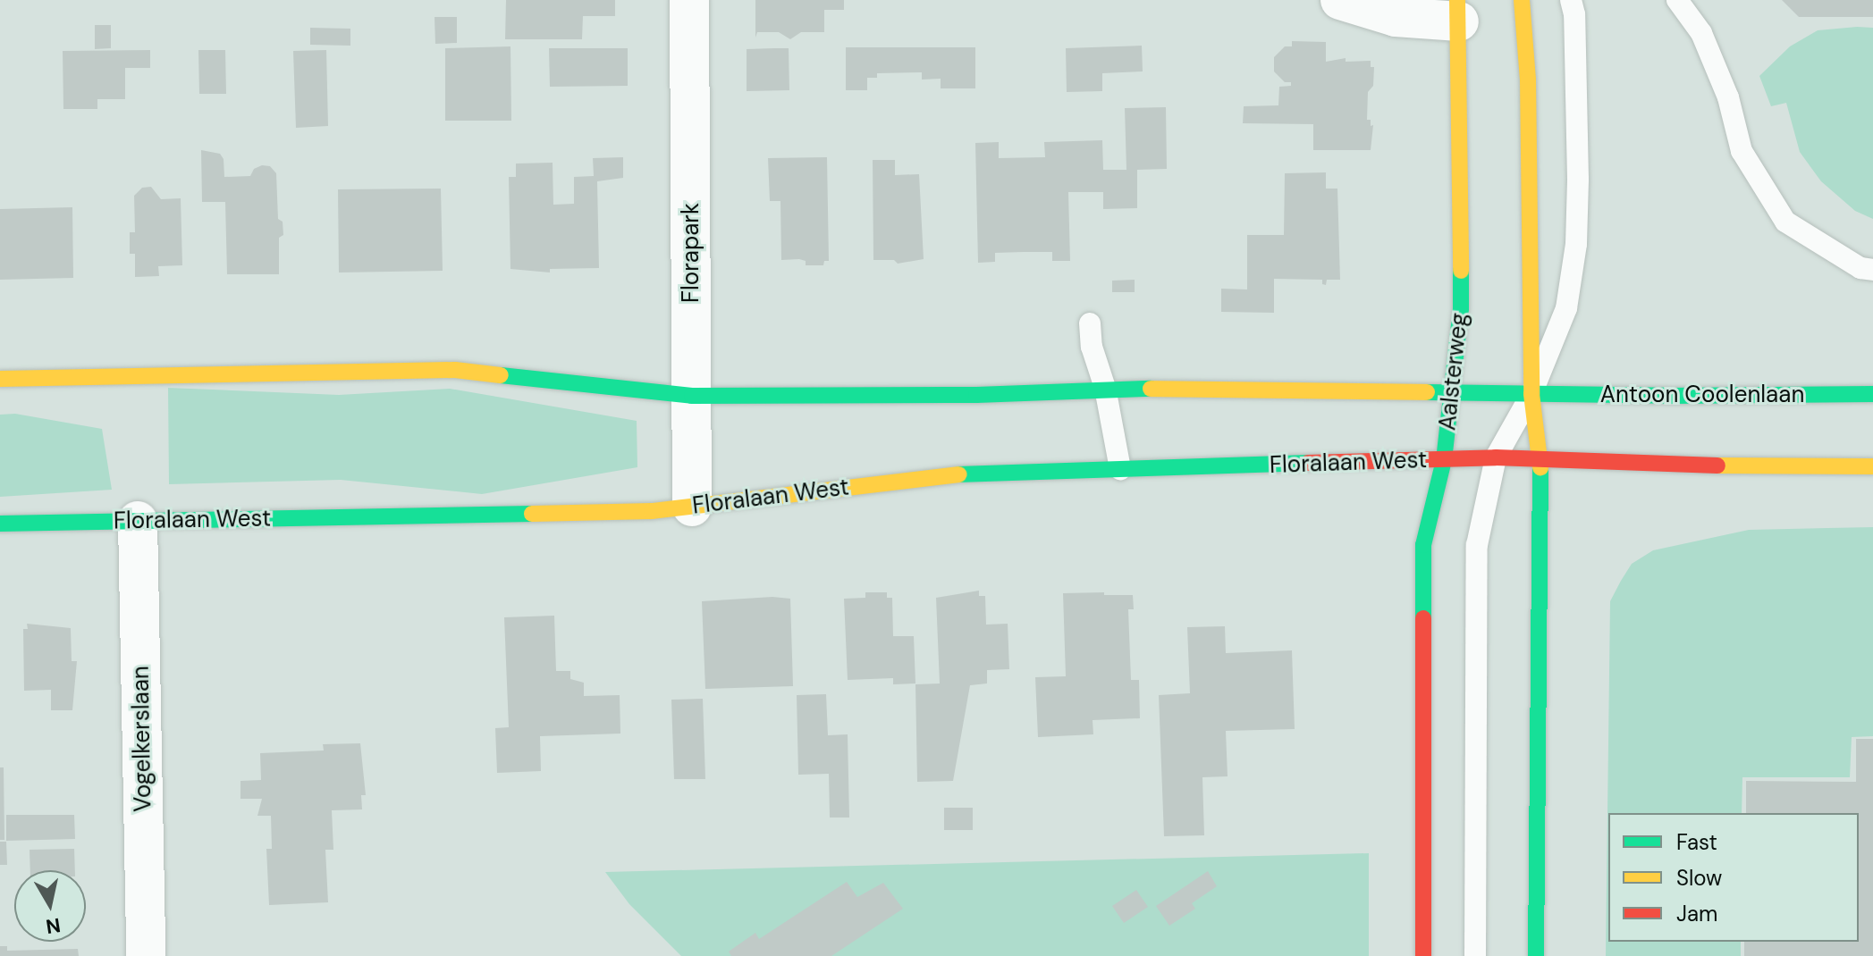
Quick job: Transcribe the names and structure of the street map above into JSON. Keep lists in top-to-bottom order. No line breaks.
{"streets":{"main road":["Aalsterweg","Antoon Coolenlaan","Floralaan West"],"street":["Florapark","Vogelkerslaan"]},"crossings":[["Florapark","Floralaan West"],["Aalsterweg","Floralaan West"],["Floralaan West","Vogelkerslaan"]],"legend":["Fast","Slow","Jam"],"north":"bottom"}
